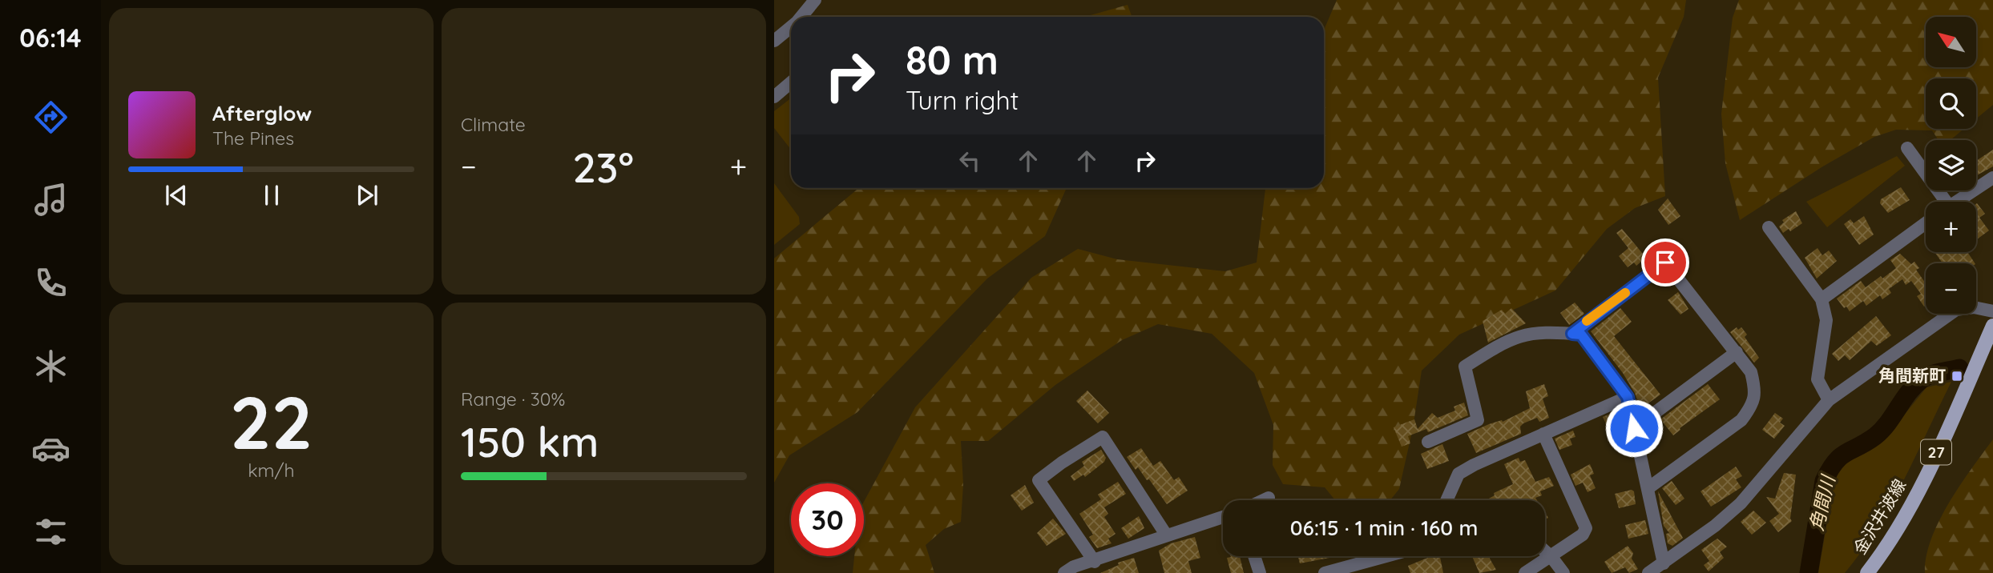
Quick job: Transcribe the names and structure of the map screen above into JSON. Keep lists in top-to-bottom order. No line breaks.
{"streets":{"main road":["27","金沢井波線"]},"water":["角間川"],"places":{"transit":["角間新町"]},"north":"top left","page":{"tabs":"06:14","tile":["Climate",["22","km/h"],["Range · 30%","150 km"]],"map_buttons":["+","−"],"turn":["80 m","Turn right"],"song":["Afterglow","The Pines"],"heat":["−","23°","+"],"limit":"30","trip":"06:15 · 1 min · 160 m"}}
